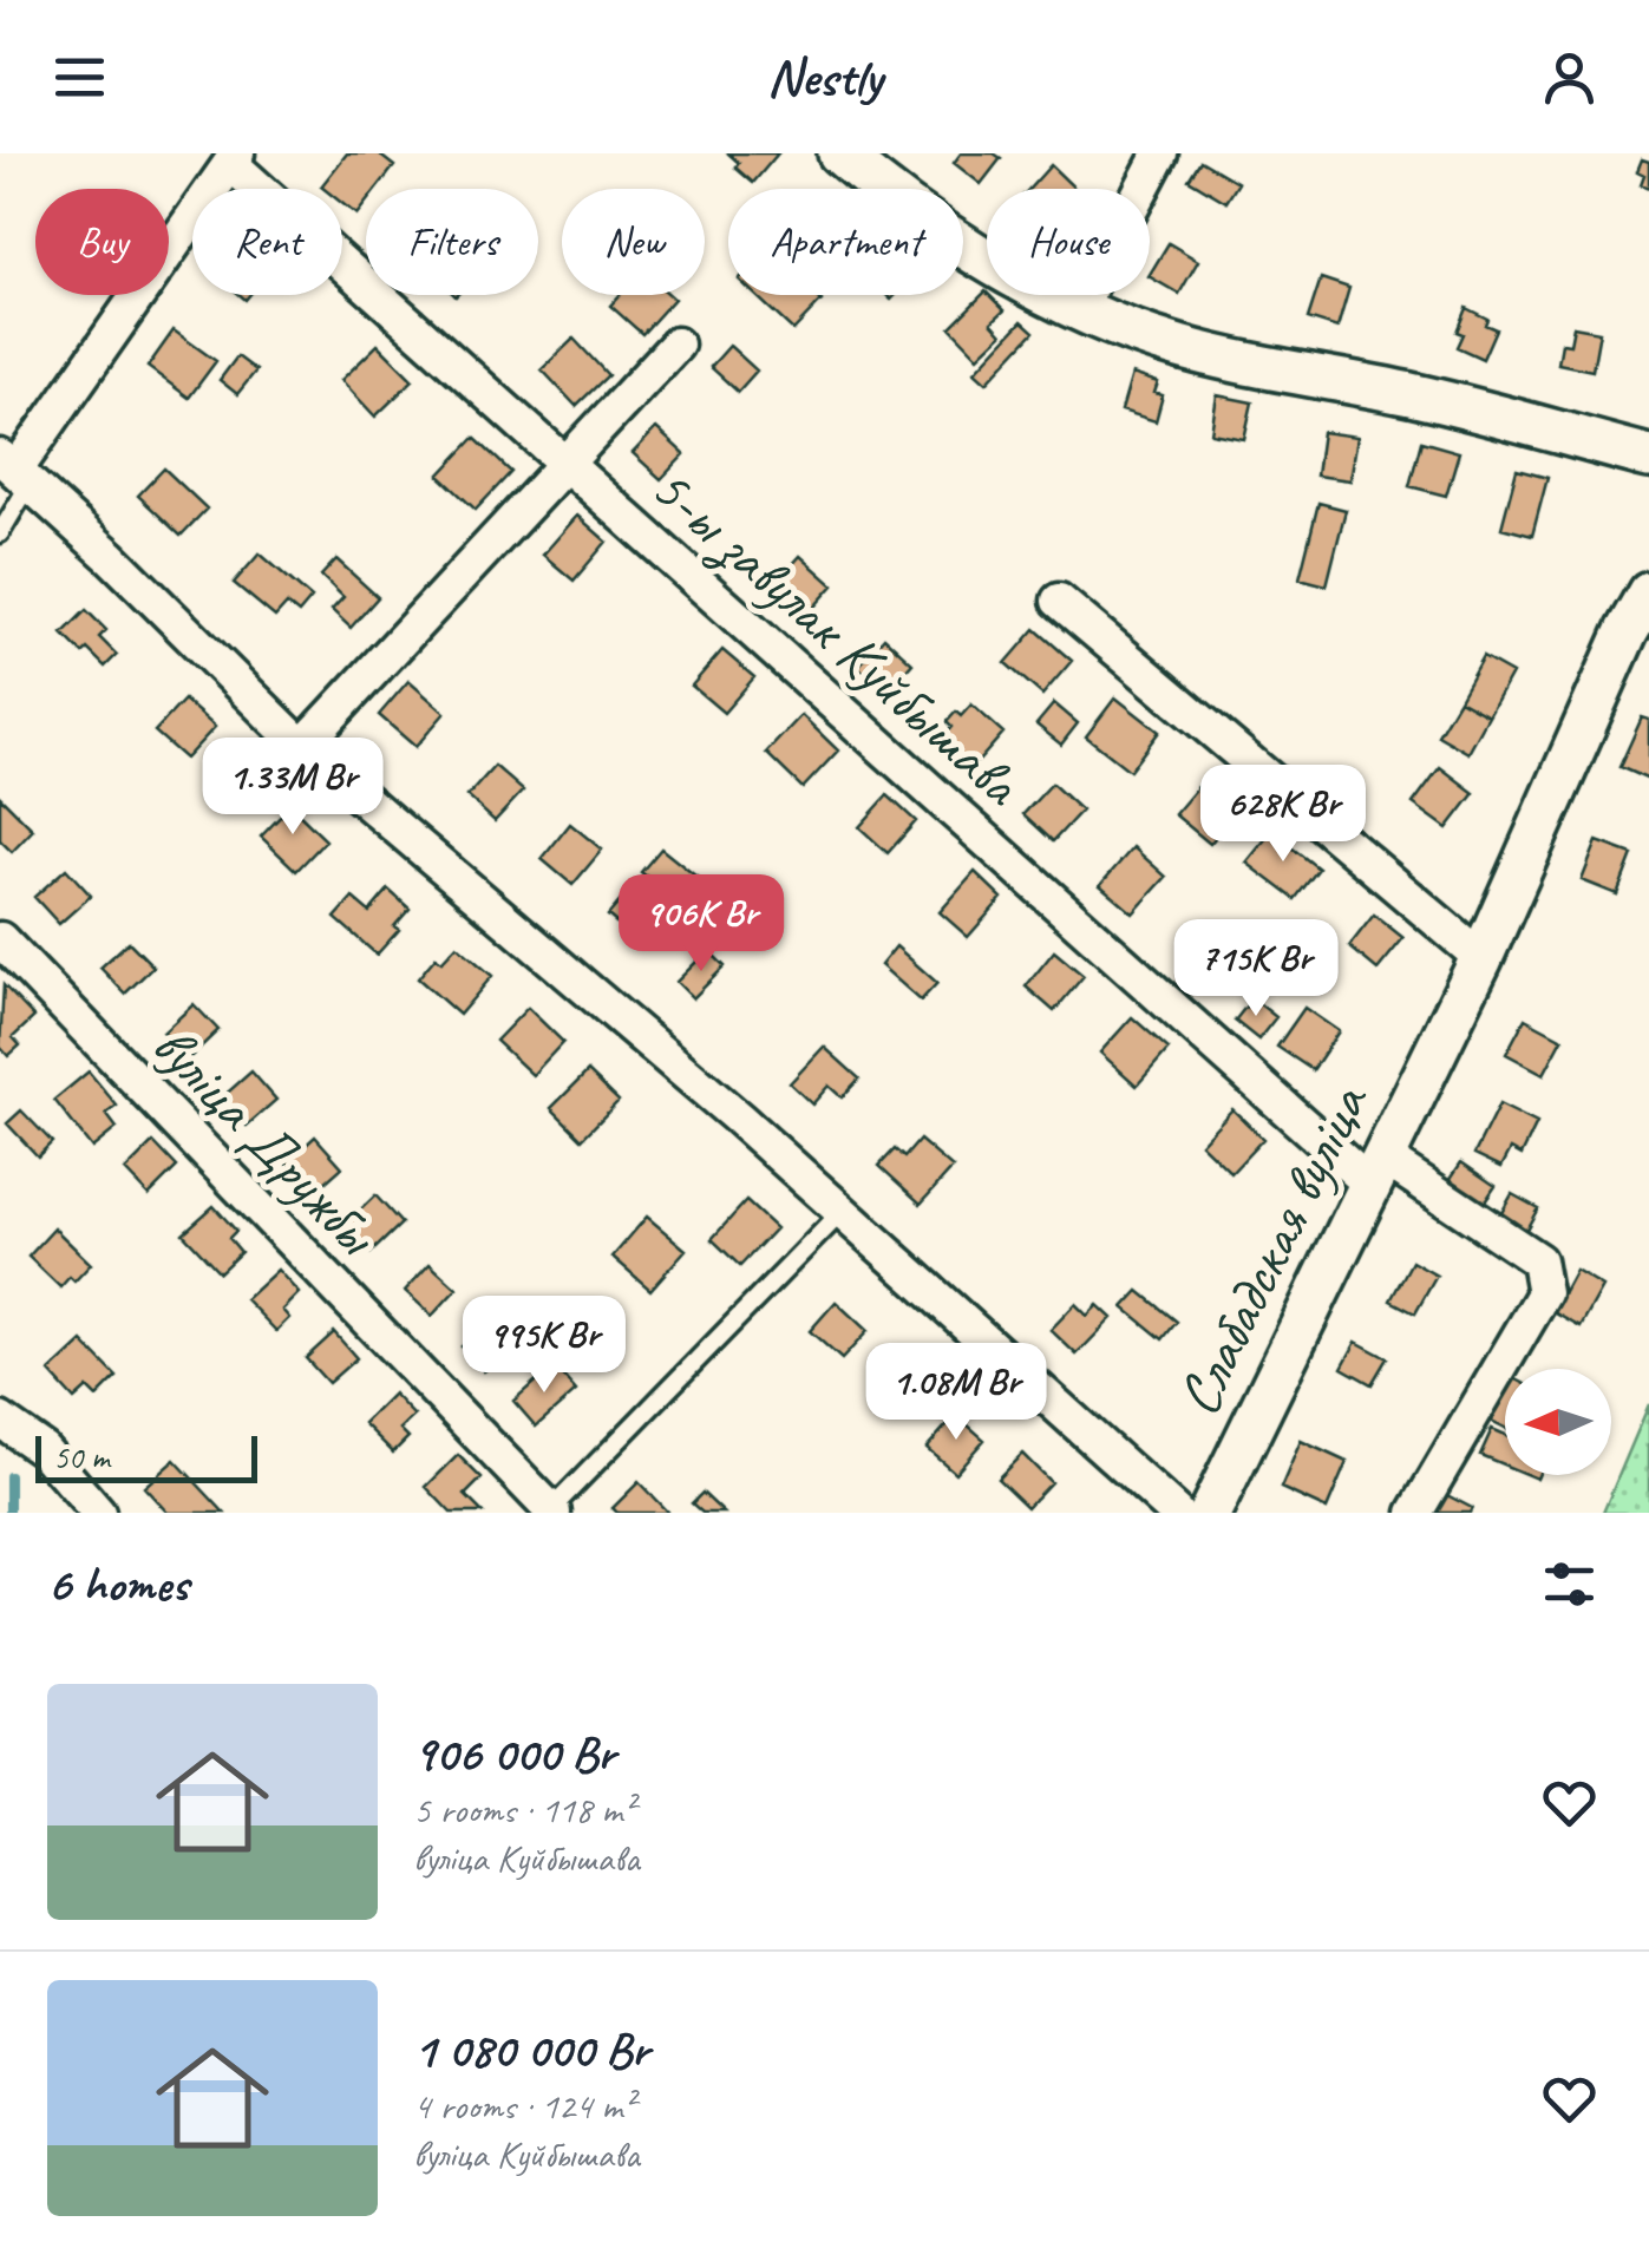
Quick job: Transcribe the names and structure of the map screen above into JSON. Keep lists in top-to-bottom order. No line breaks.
{"streets":{"street":["5-ы завулак Куйбышава","вуліца Дружбы","Слабадская вуліца"]},"crossings":[["5-ы завулак Куйбышава","Слабадская вуліца"]],"scale_bar":"50 m","north":"left","page":{"header":"Nestly","chip":["Buy","Rent","Filters","New","Apartment","House"],"price":["1.33M Br","628K Br","906K Br","715K Br","995K Br","1.08M Br"],"scale":"50 m","heading":"6 homes","list":[{"name":"906 000 Br","note":"5 rooms · 118 m² · вуліца Куйбышава"},{"name":"1 080 000 Br","note":"4 rooms · 124 m² · вуліца Куйбышава"}]}}
